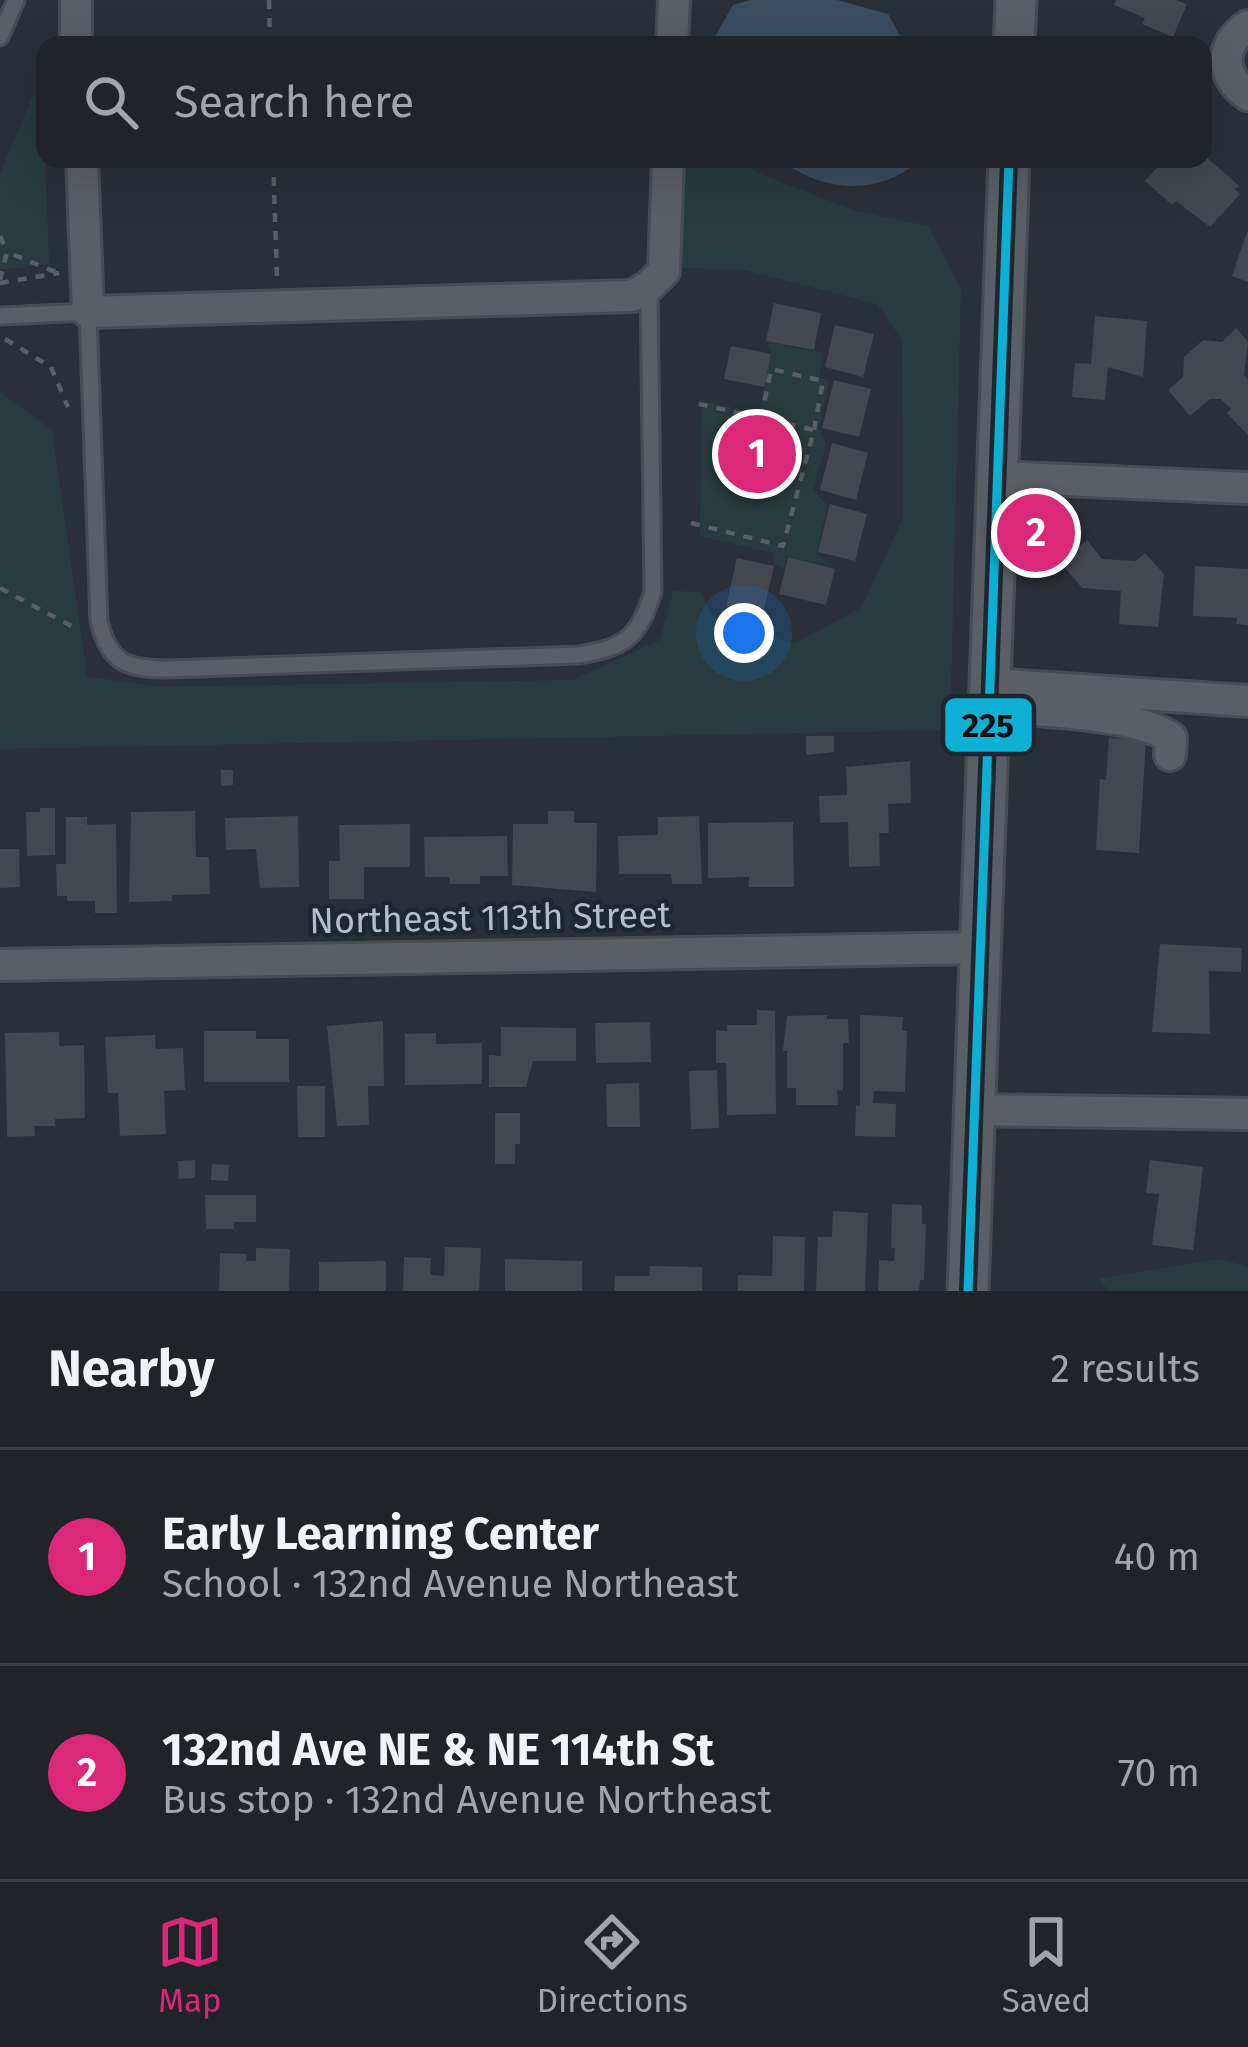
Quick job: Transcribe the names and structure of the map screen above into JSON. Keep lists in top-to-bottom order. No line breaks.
{"streets":{"street":["Northeast 113th Street"]},"lines":["transit line 225"],"page":{"search":"Search here","pins":["1","2"],"heading":["Nearby","2 results"],"list":[{"mark":"1","name":"Early Learning Center","note":"School · 132nd Avenue Northeast","value":"40 m"},{"mark":"2","name":"132nd Ave NE & NE 114th St","note":"Bus stop · 132nd Avenue Northeast","value":"70 m"}],"nav":["Map","Directions","Saved"]}}
